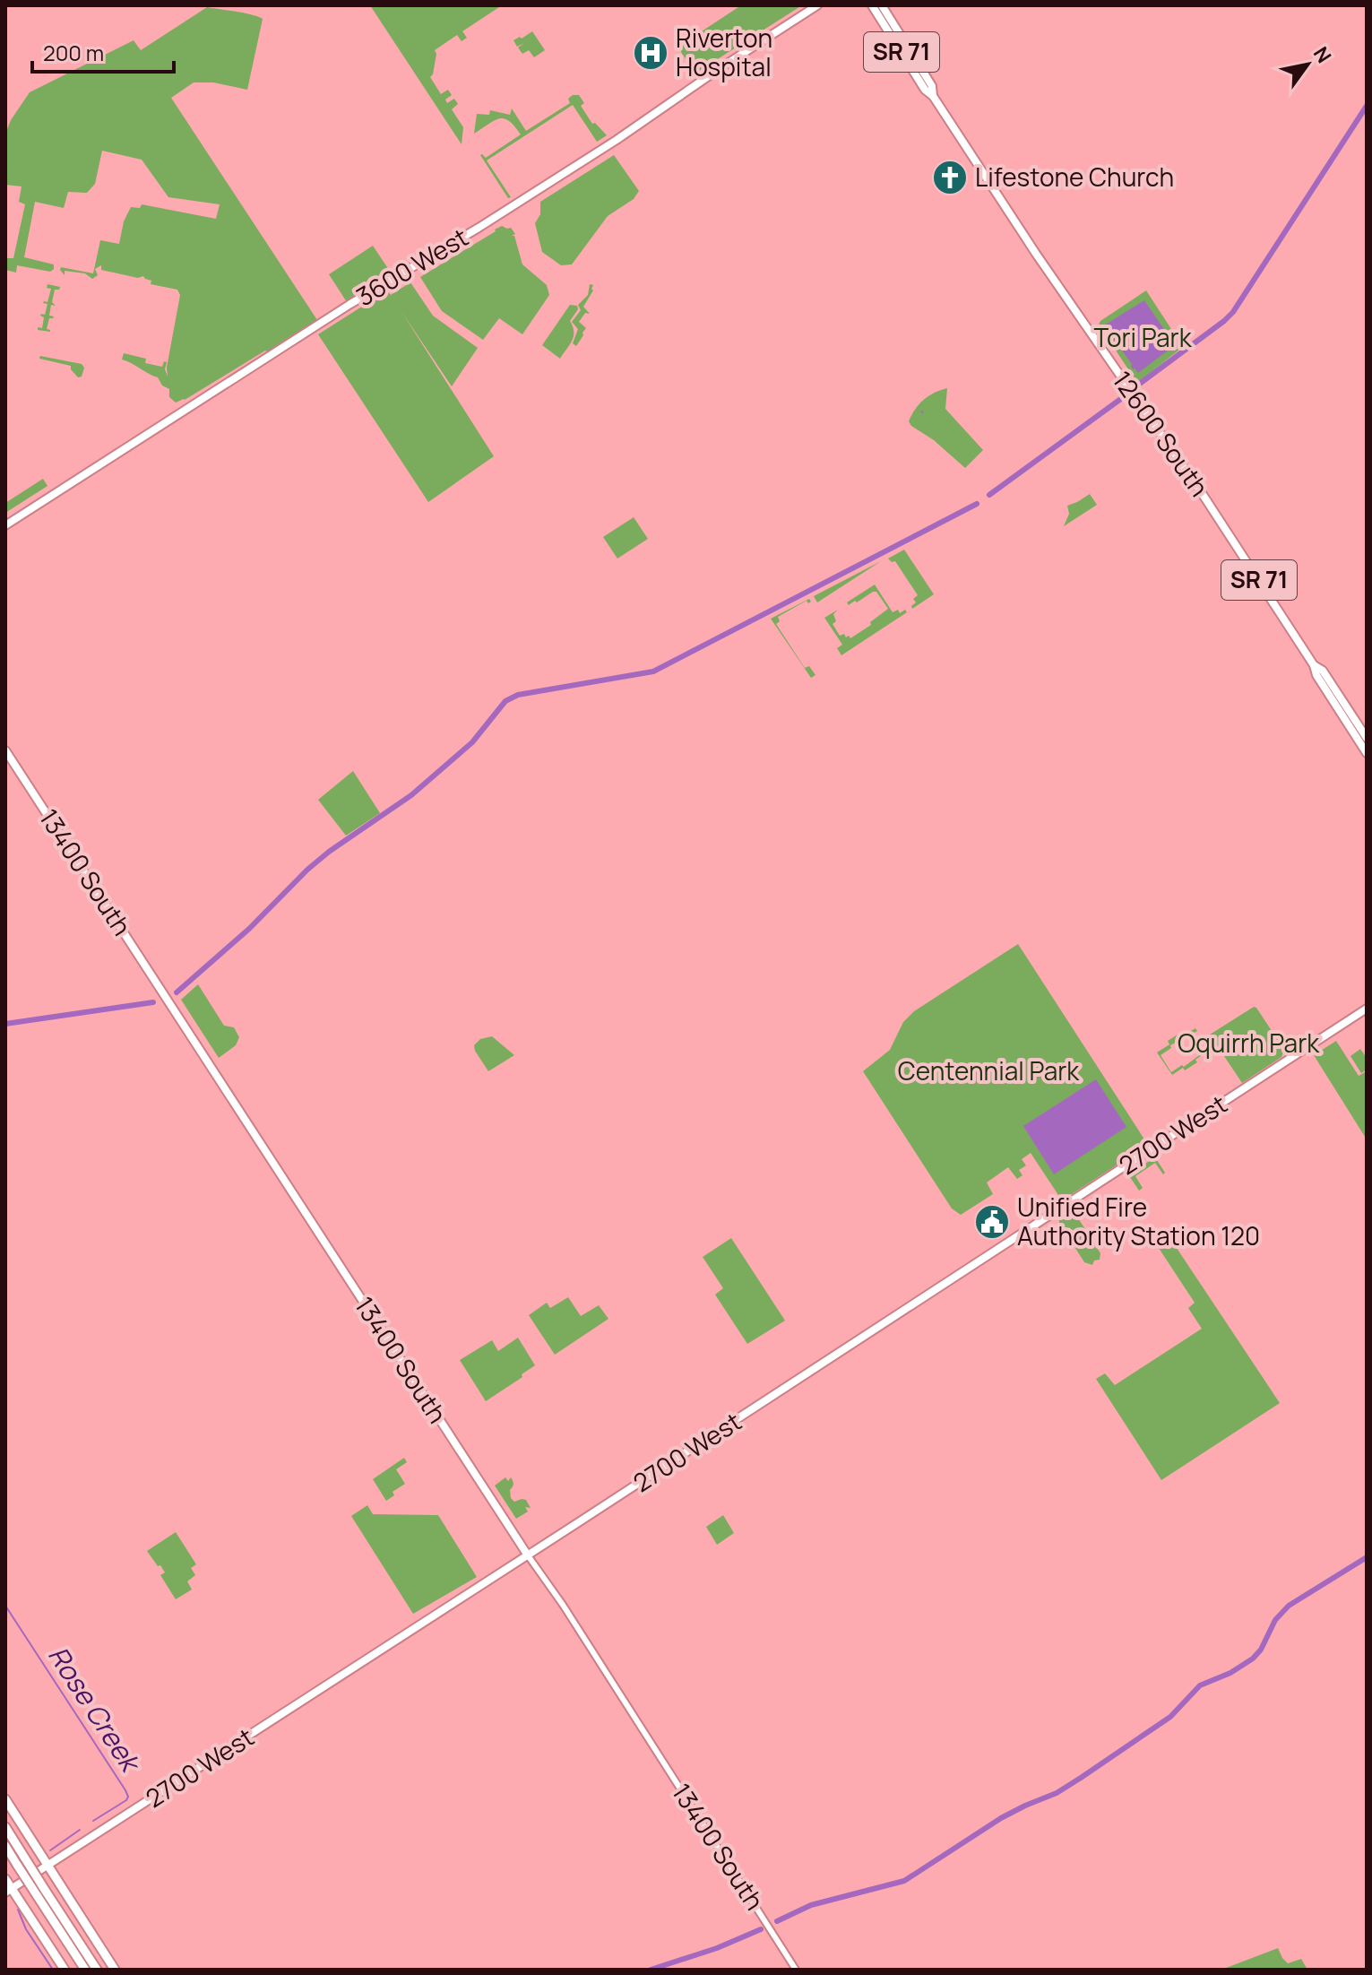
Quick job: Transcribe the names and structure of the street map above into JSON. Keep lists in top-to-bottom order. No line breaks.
{"streets":{"main road":["SR 71","3600 West","12600 South","13400 South","2700 West"]},"crossings":[["13400 South","2700 West"]],"water":["Rose Creek"],"parks":["Tori Park","Oquirrh Park","Centennial Park"],"places":{"hospital":["Riverton Hospital"],"church":["Lifestone Church"],"public building":["Unified Fire Authority Station 120"]},"scale_bar":"200 m","north":"top right"}
